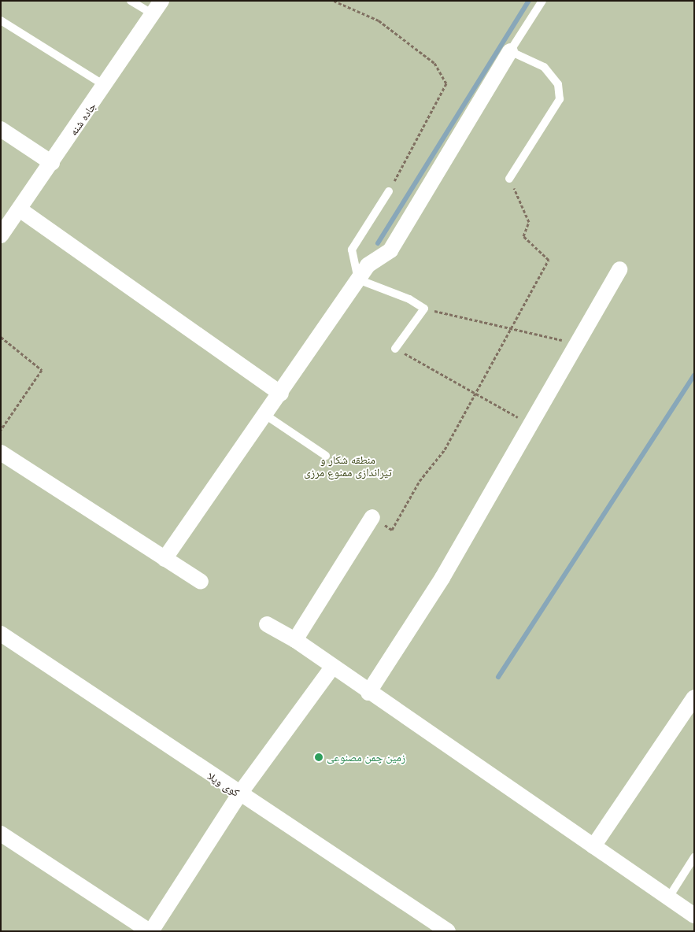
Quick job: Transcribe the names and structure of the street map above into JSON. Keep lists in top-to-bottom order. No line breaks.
{"streets":{"street":["جاده شنه","کوی ویلا"]},"parks":["منطقه شکار و تیراندازی ممنوع مرزی"],"places":["زمین چمن مصنوعی"]}
